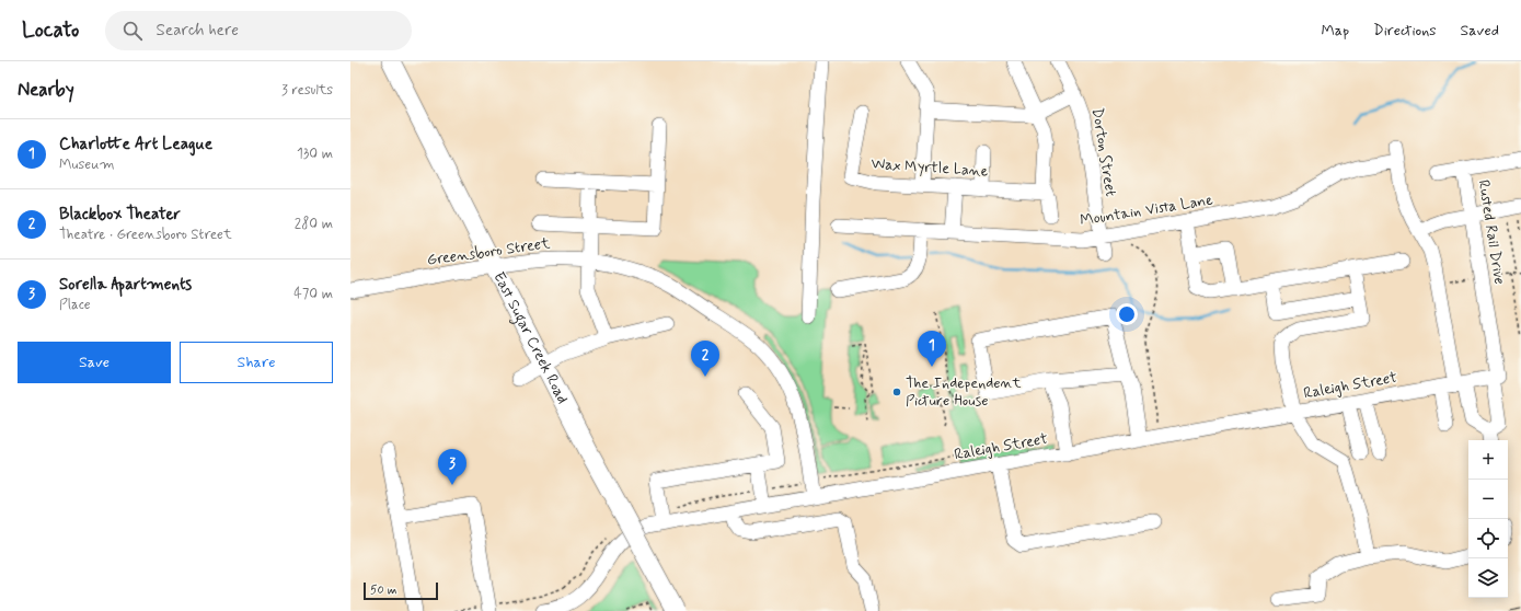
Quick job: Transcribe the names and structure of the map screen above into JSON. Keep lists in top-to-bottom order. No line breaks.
{"streets":{"main road":["East Sugar Creek Road"],"street":["Dorton Street","Wax Myrtle Lane","Mountain Vista Lane","Rusted Rail Drive","Greensboro Street","Raleigh Street"]},"crossings":[["Dorton Street","Mountain Vista Lane"],["Rusted Rail Drive","Raleigh Street"],["Greensboro Street","East Sugar Creek Road"],["Greensboro Street","Raleigh Street"]],"places":["The Independent Picture House"],"scale_bar":"50 m","page":{"header":"Locato","search":"Search here","nav":["Map","Directions","Saved"],"heading":["Nearby","3 results"],"list":[{"mark":"1","name":"Charlotte Art League","note":"Museum","value":"130 m"},{"mark":"2","name":"Blackbox Theater","note":"Theatre · Greensboro Street","value":"280 m"},{"mark":"3","name":"Sorella Apartments","note":"Place","value":"470 m"}],"buttons":["Save","Share"],"pins":["1","2","3"],"map_buttons":["+","−"],"scale":"50 m"}}
